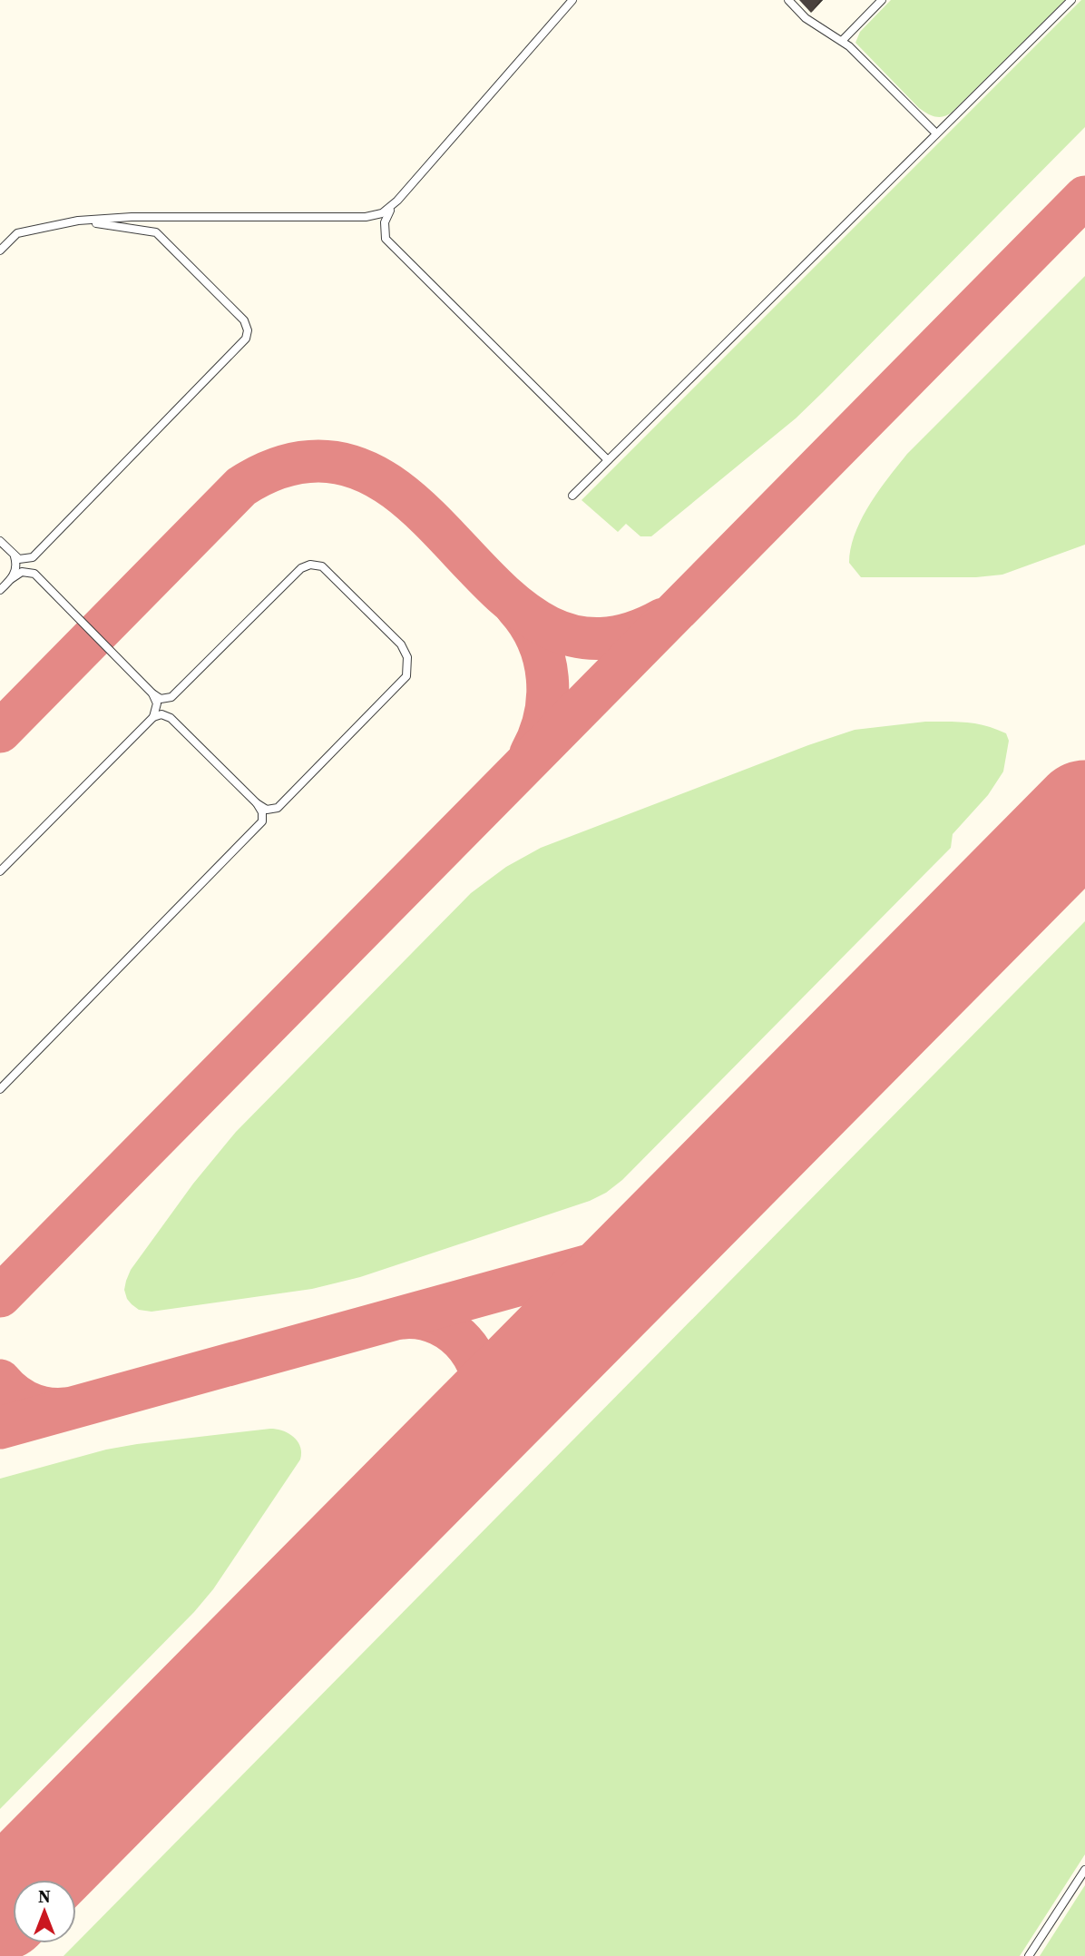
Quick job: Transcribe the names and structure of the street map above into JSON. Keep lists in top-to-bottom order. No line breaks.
{"north":"top"}
